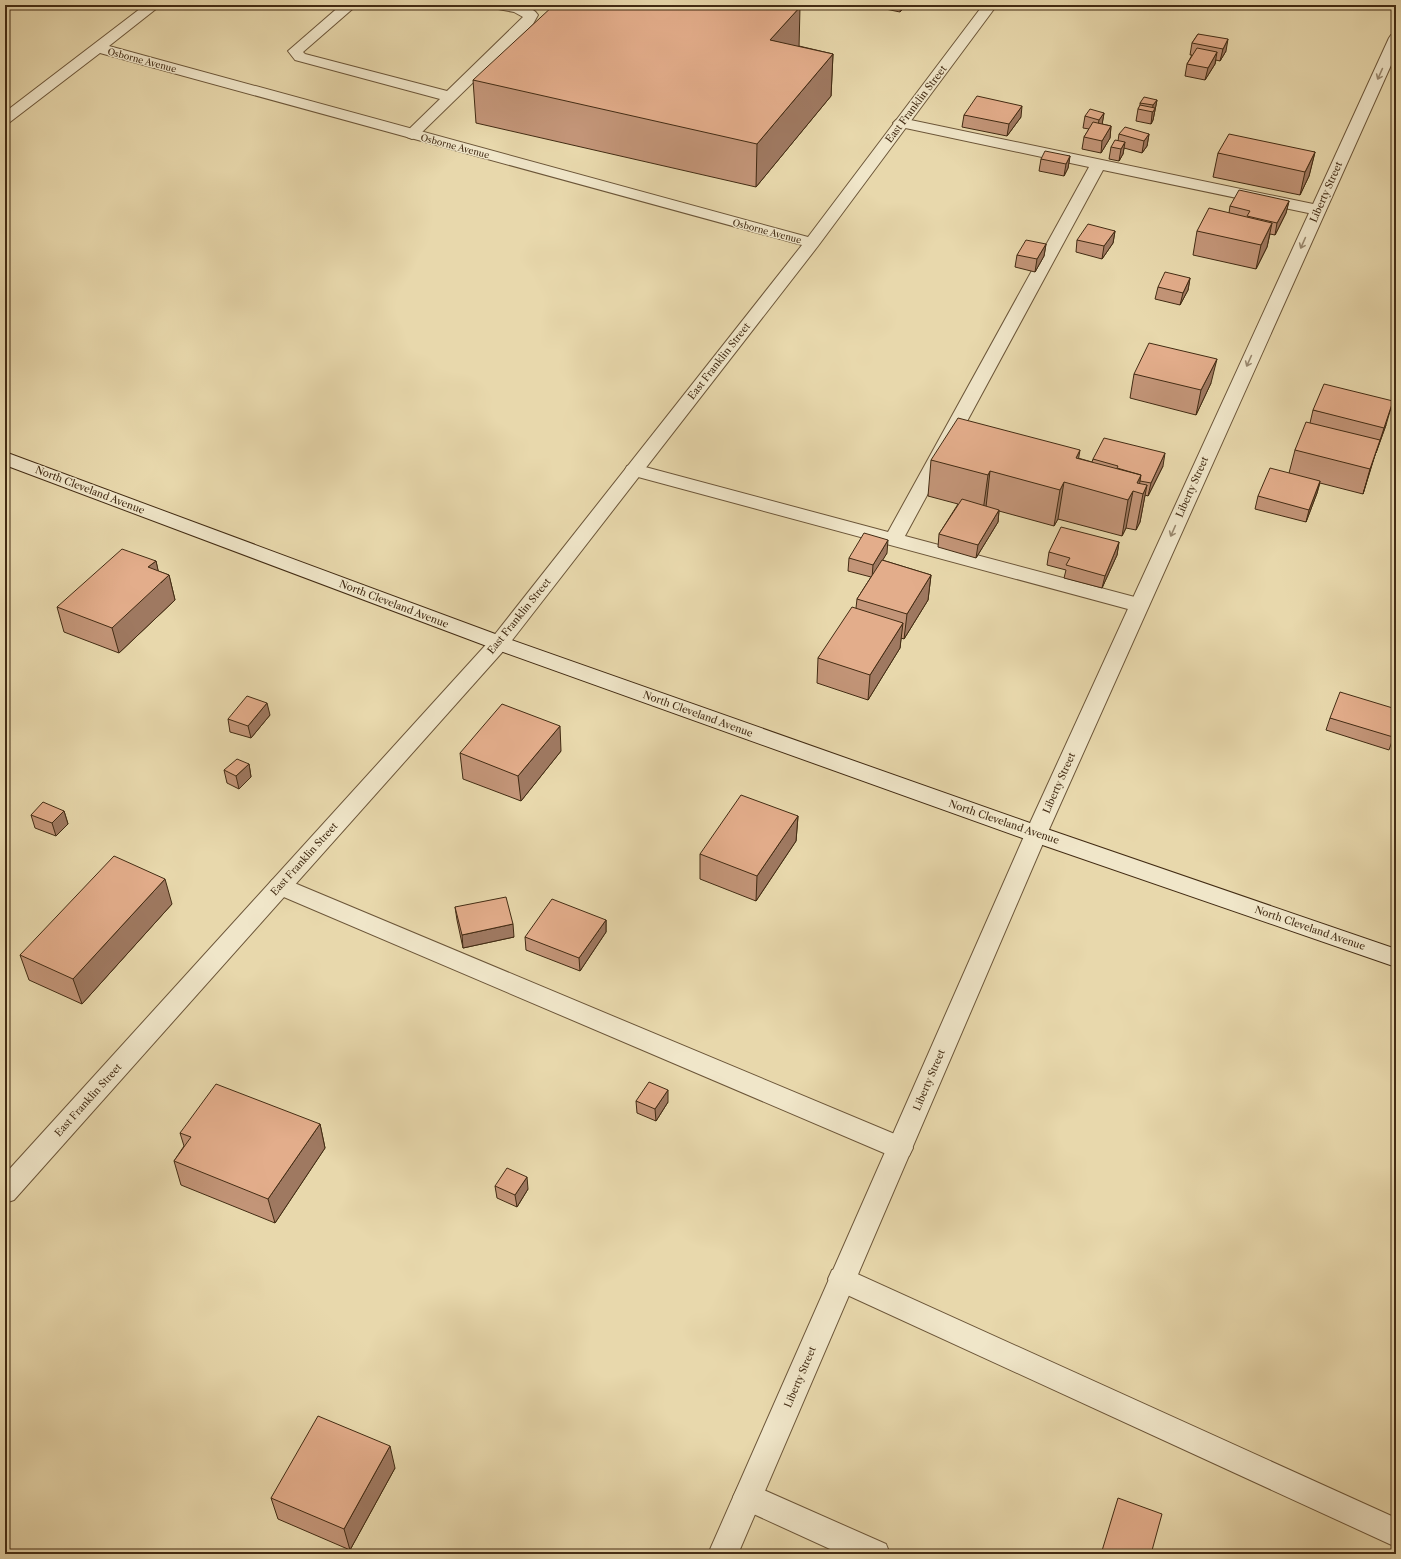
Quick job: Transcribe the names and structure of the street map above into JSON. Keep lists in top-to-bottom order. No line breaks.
{"streets":{"street":["Osborne Avenue","East Franklin Street","Liberty Street","North Cleveland Avenue"]},"crossings":[["Osborne Avenue","East Franklin Street"],["East Franklin Street","North Cleveland Avenue"],["Liberty Street","North Cleveland Avenue"]],"one_way":["Liberty Street"]}
